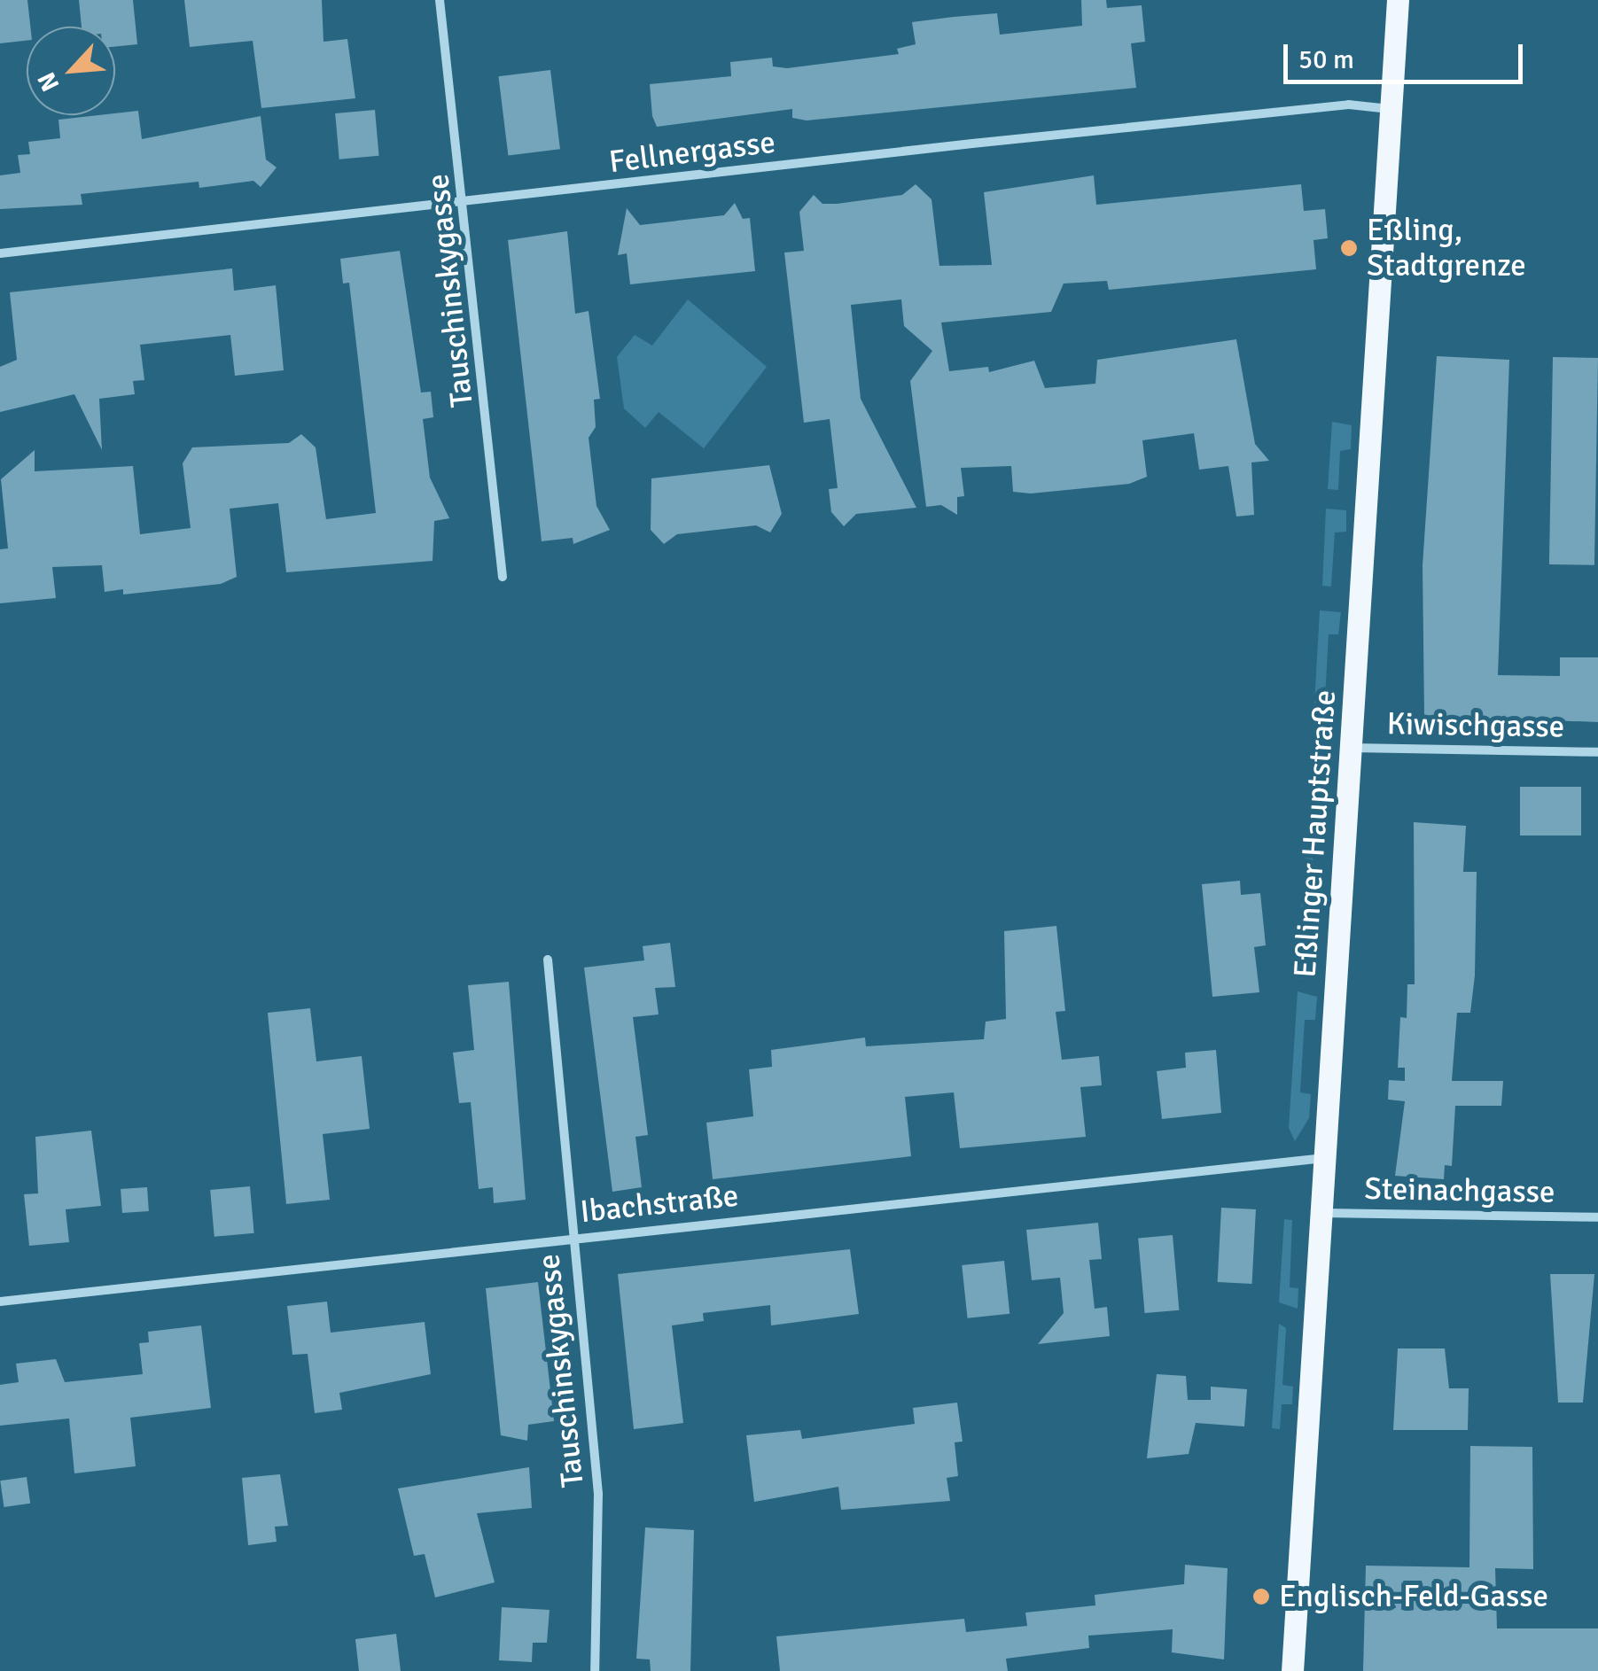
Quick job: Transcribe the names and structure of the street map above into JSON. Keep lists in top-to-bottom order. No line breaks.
{"streets":{"main road":["Eßlinger Hauptstraße"],"street":["Fellnergasse","Tauschinskygasse","Kiwischgasse","Steinachgasse","Ibachstraße"]},"crossings":[["Fellnergasse","Tauschinskygasse"],["Fellnergasse","Eßlinger Hauptstraße"],["Tauschinskygasse","Ibachstraße"],["Kiwischgasse","Eßlinger Hauptstraße"],["Eßlinger Hauptstraße","Steinachgasse"],["Eßlinger Hauptstraße","Ibachstraße"]],"places":["Eßling, Stadtgrenze","Englisch-Feld-Gasse"],"scale_bar":"50 m","north":"bottom left"}
